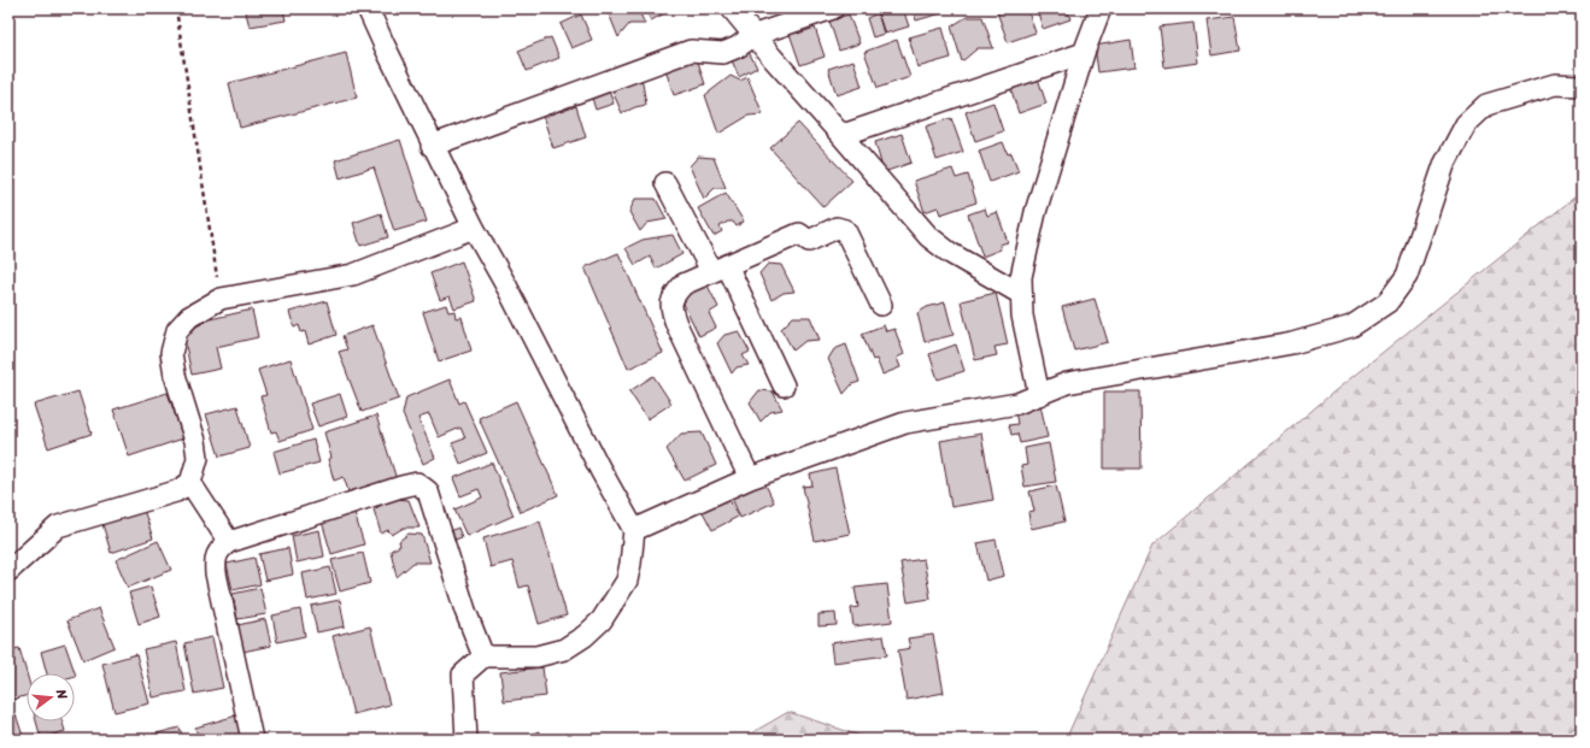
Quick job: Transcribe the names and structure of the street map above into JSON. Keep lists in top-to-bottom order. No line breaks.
{"north":"right"}
